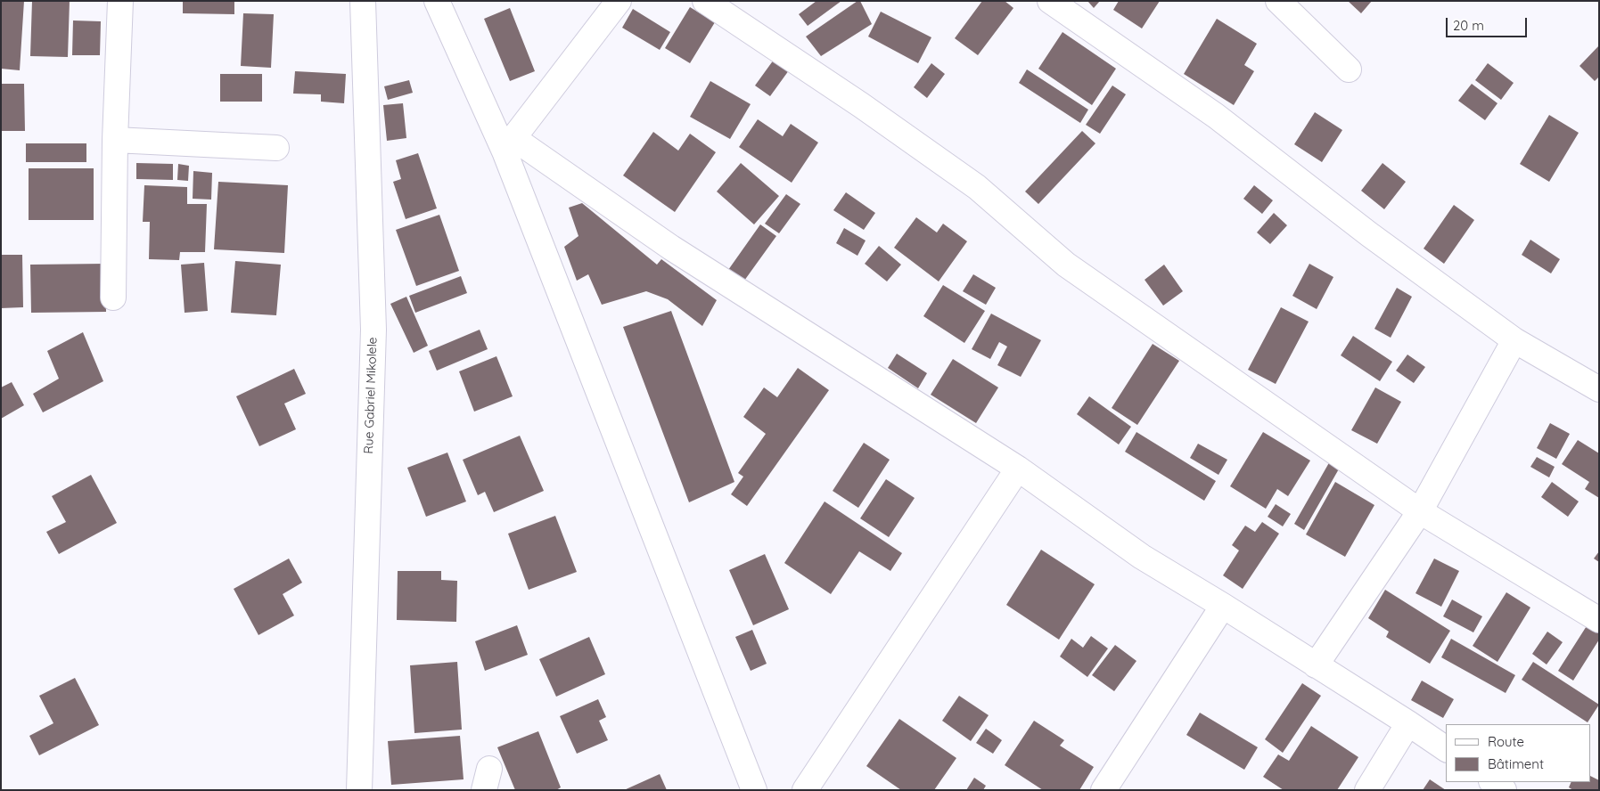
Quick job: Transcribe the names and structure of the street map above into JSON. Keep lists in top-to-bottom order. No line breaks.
{"streets":{"street":["Rue Gabriel Mikolele"]},"legend":["Route","Bâtiment"],"scale_bar":"20 m"}
